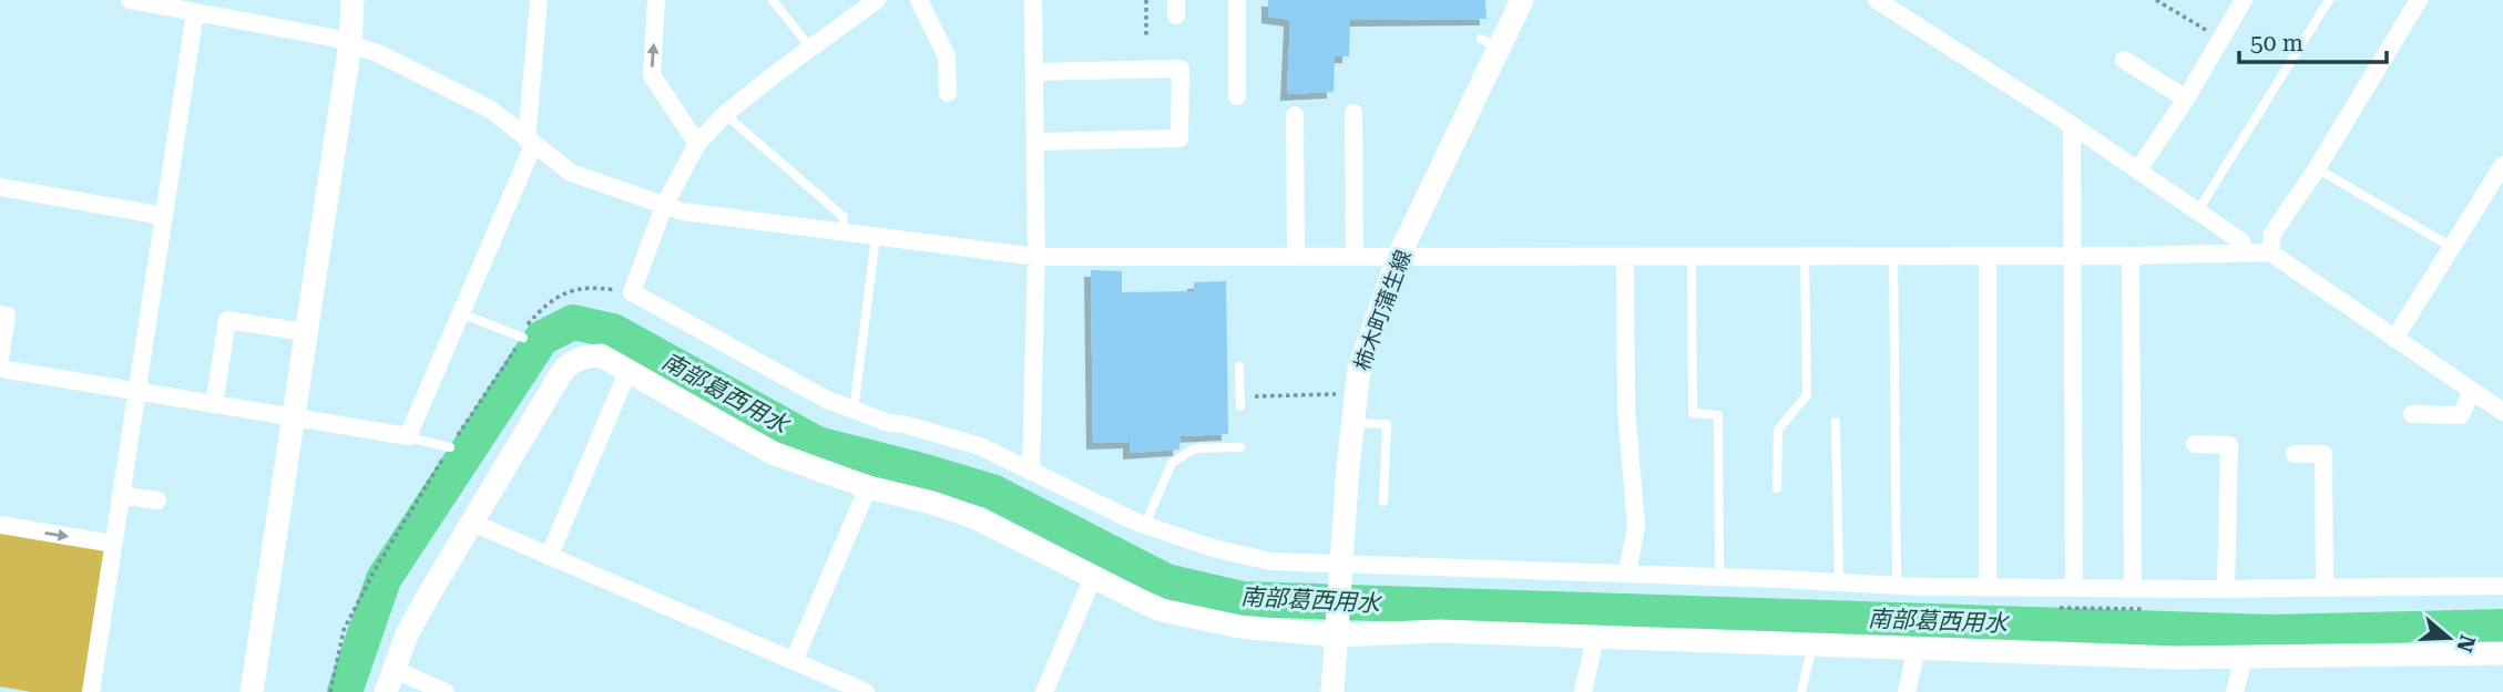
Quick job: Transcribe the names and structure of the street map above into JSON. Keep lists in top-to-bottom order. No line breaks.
{"streets":{"street":["柿木町蒲生線"]},"water":["南部葛西用水"],"scale_bar":"50 m","north":"right"}
